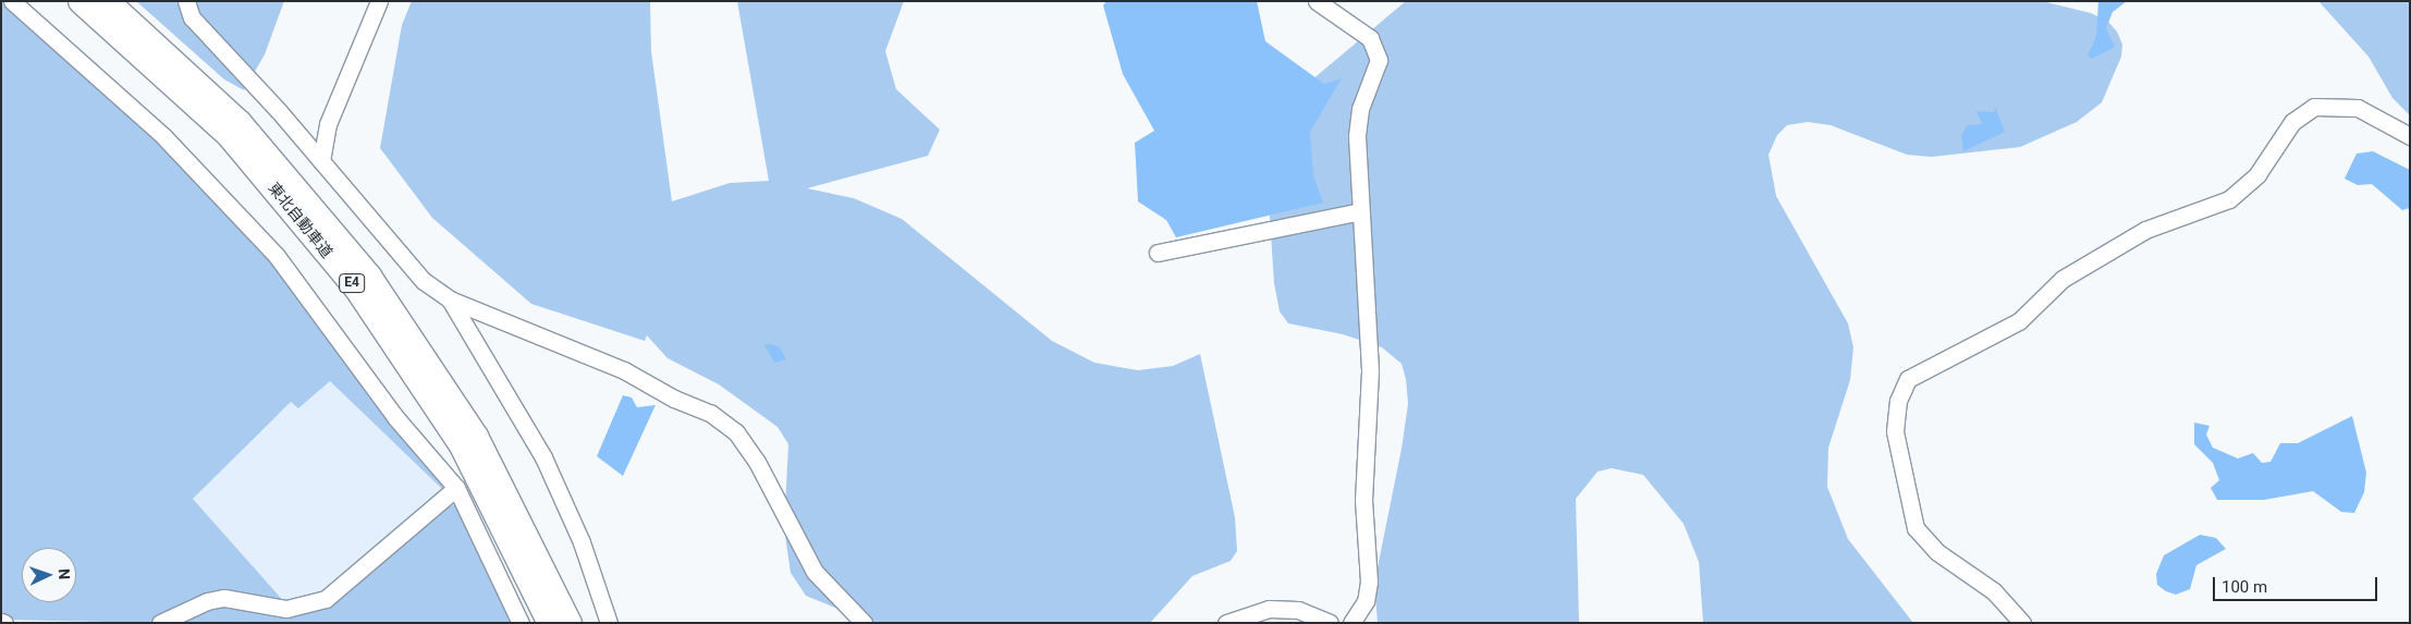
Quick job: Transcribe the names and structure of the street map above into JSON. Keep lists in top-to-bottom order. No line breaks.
{"streets":{"highway":["東北自動車道","E4"]},"scale_bar":"100 m","north":"right"}
